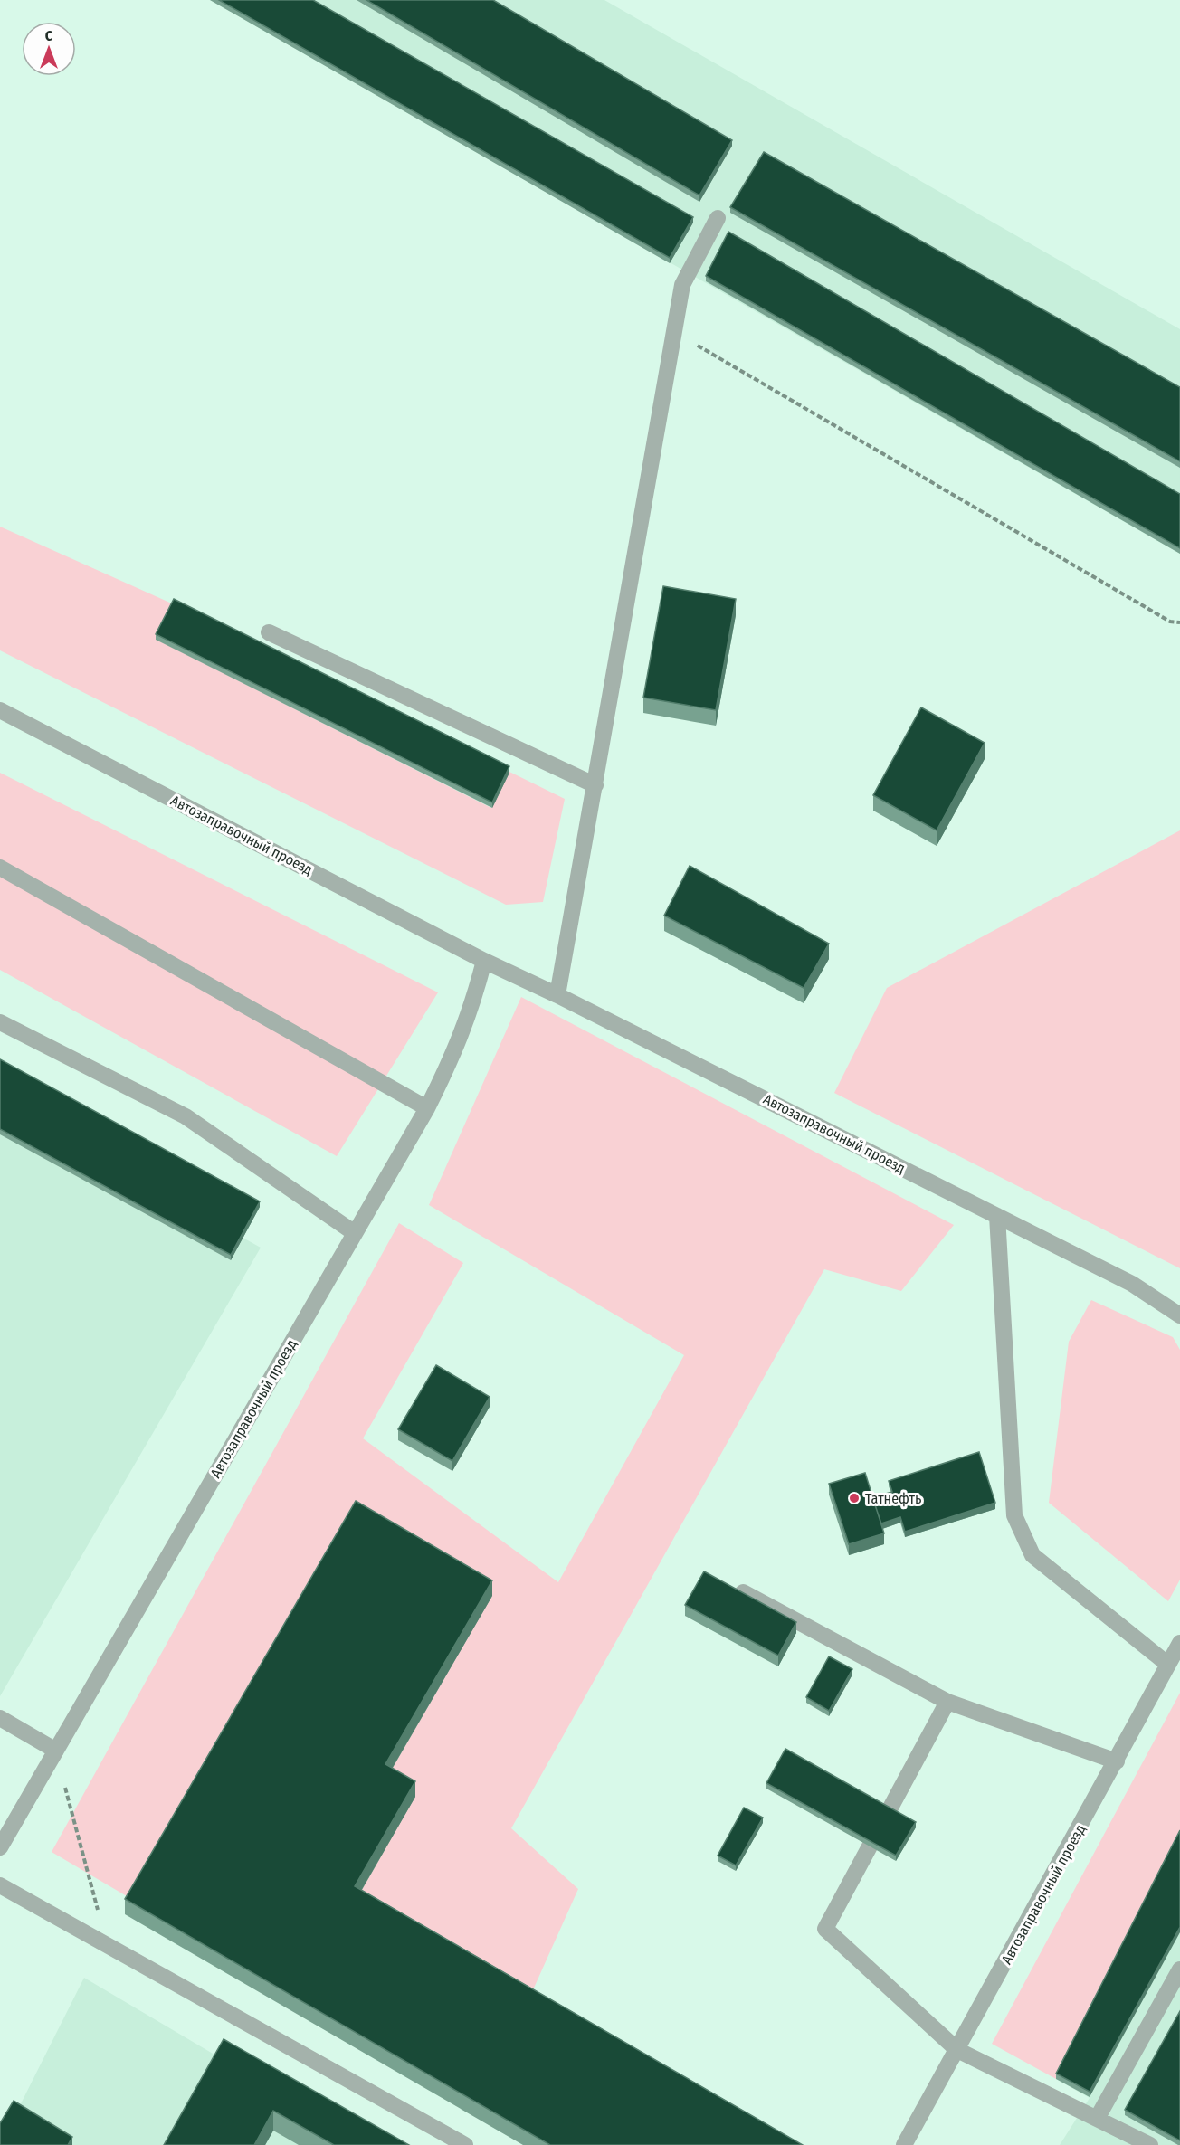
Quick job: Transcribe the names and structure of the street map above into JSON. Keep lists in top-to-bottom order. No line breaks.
{"streets":{"street":["Автозаправочный проезд"]},"places":["Татнефть"],"north":"top"}
